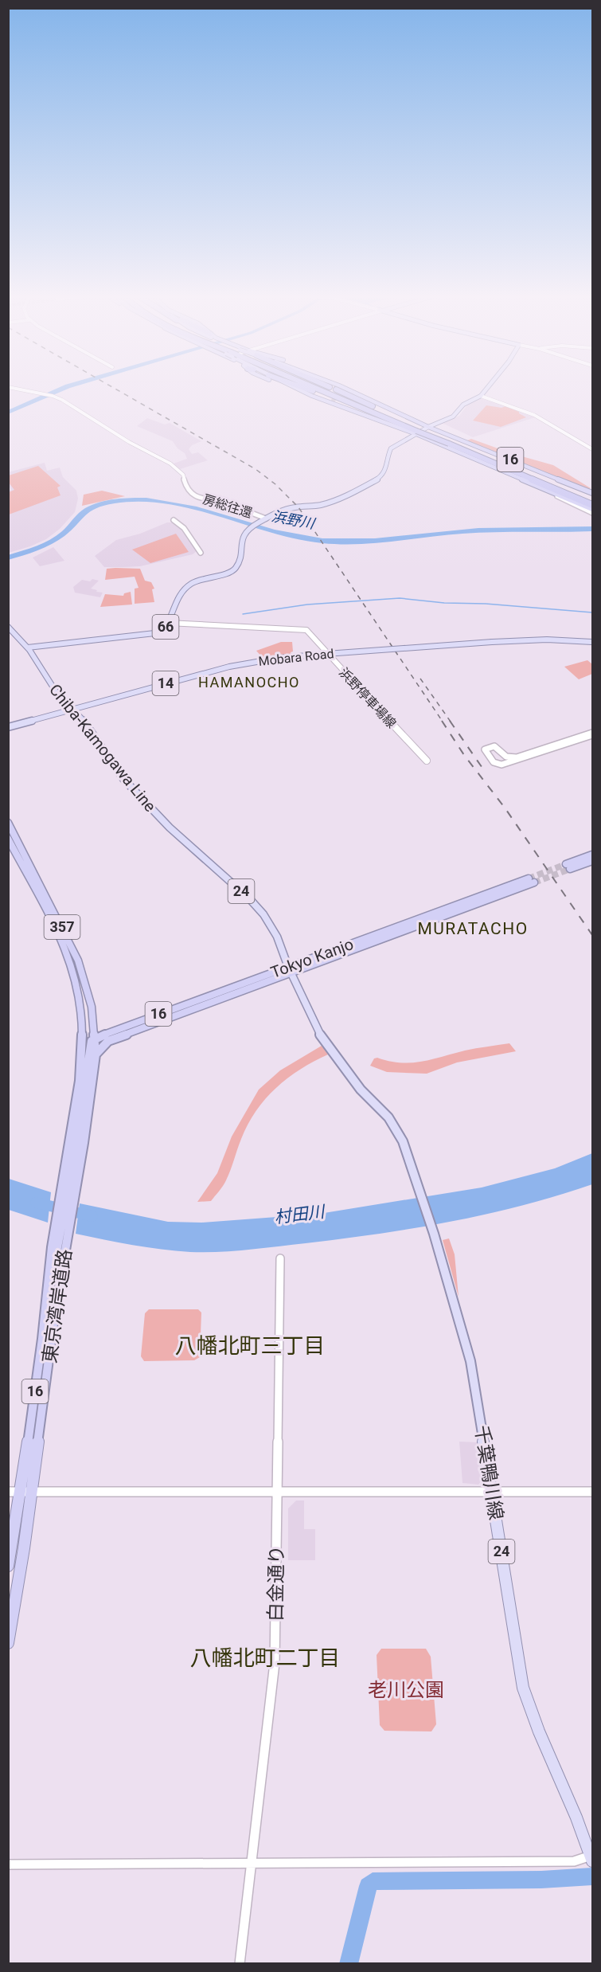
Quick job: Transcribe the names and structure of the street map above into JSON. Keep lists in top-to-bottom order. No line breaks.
{"streets":{"highway":["16","357","Tokyo Kanjo","東京湾岸道路"],"main road":["66","Mobara Road","14","浜野停車場線","Chiba-Kamogawa Line","24","千葉鴨川線"],"street":["房総往還","白金通り"]},"crossings":[["16","66"],["16","357"],["16","Tokyo Kanjo"],["16","東京湾岸道路"],["房総往還","66"],["66","浜野停車場線"],["66","Chiba-Kamogawa Line"],["Mobara Road","浜野停車場線"],["Mobara Road","Chiba-Kamogawa Line"],["Chiba-Kamogawa Line","Tokyo Kanjo"],["Chiba-Kamogawa Line","千葉鴨川線"],["357","Tokyo Kanjo"],["357","東京湾岸道路"],["Tokyo Kanjo","東京湾岸道路"]],"districts":["HAMANOCHO","MURATACHO","八幡北町三丁目","八幡北町二丁目"],"water":["浜野川","村田川"],"parks":["老川公園"]}
